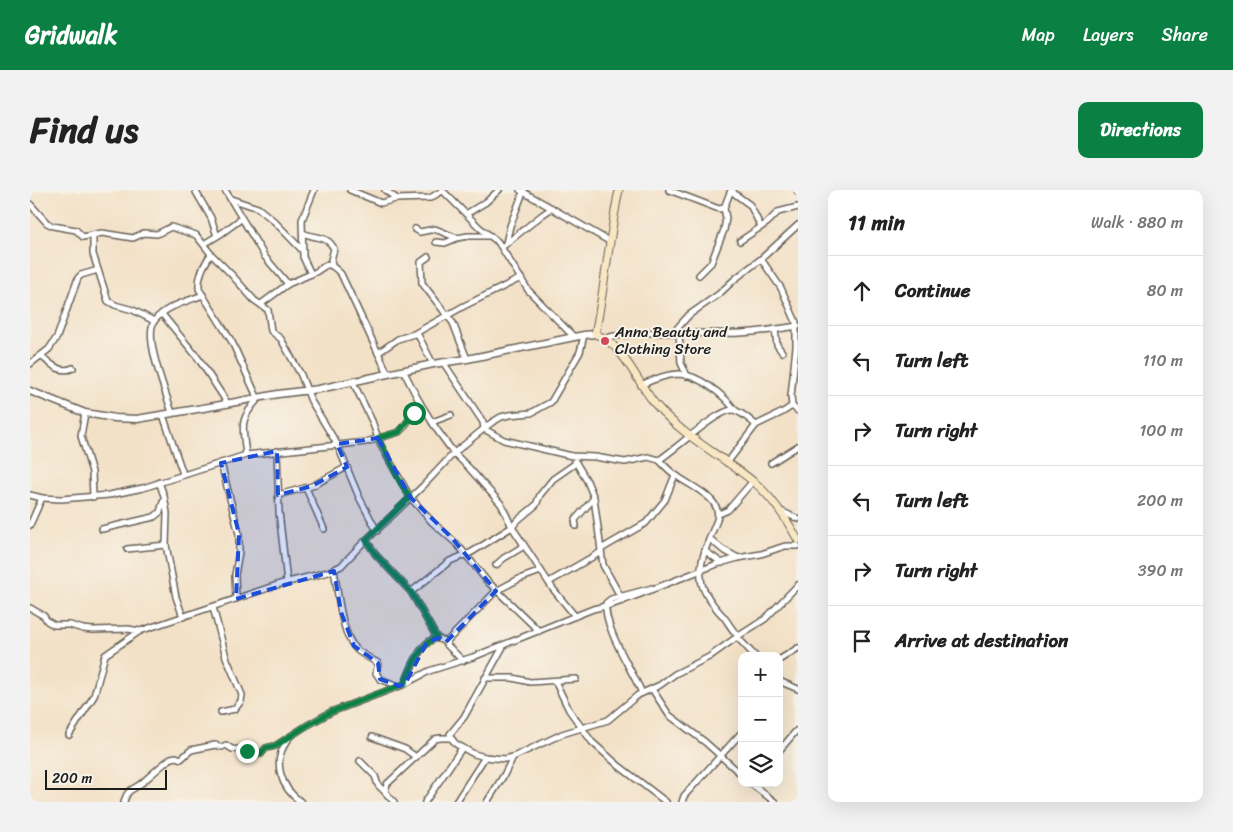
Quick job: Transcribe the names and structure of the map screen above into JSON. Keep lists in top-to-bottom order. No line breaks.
{"places":["Anna Beauty and Clothing Store"],"scale_bar":"200 m","page":{"header":"Gridwalk","nav":["Map","Layers","Share"],"title":"Find us","buttons":"Directions","heading":["11 min","Walk · 880 m"],"list":[["Continue","80 m"],["Turn left","110 m"],["Turn right","100 m"],["Turn left","200 m"],["Turn right","390 m"],"Arrive at destination"],"map_buttons":["+","−"],"scale":"200 m"}}
